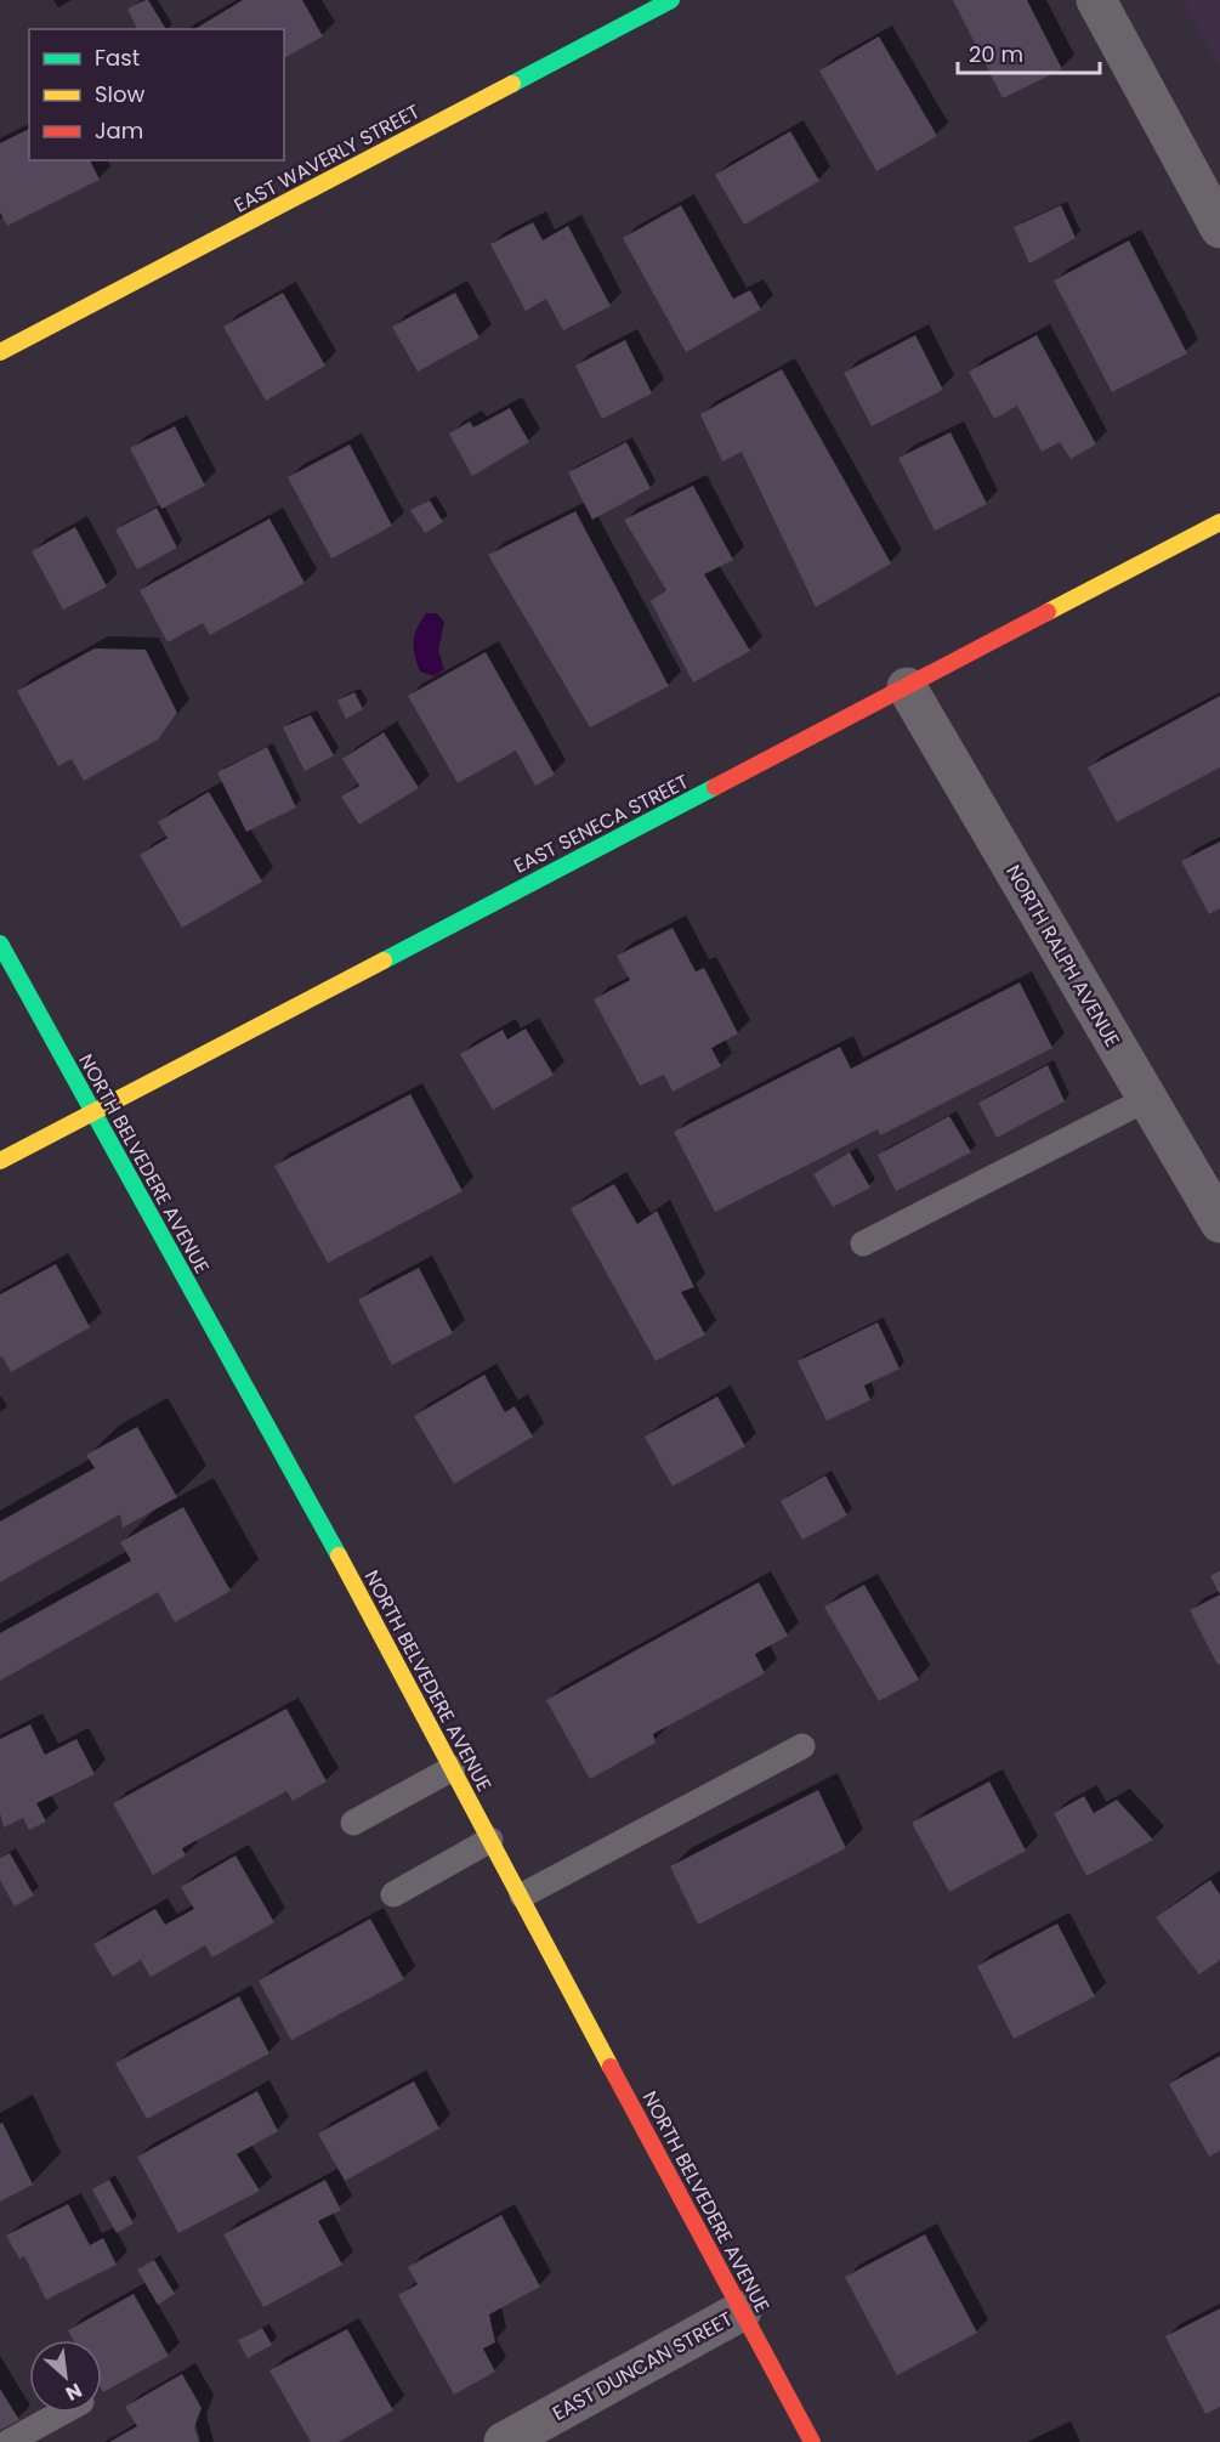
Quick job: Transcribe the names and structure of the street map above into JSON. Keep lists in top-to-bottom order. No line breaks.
{"streets":{"street":["EAST WAVERLY STREET","EAST SENECA STREET","NORTH RALPH AVENUE","NORTH BELVEDERE AVENUE","EAST DUNCAN STREET"]},"crossings":[["EAST SENECA STREET","NORTH RALPH AVENUE"],["EAST SENECA STREET","NORTH BELVEDERE AVENUE"],["NORTH BELVEDERE AVENUE","EAST DUNCAN STREET"]],"legend":["Fast","Slow","Jam"],"scale_bar":"20 m","north":"bottom right"}
